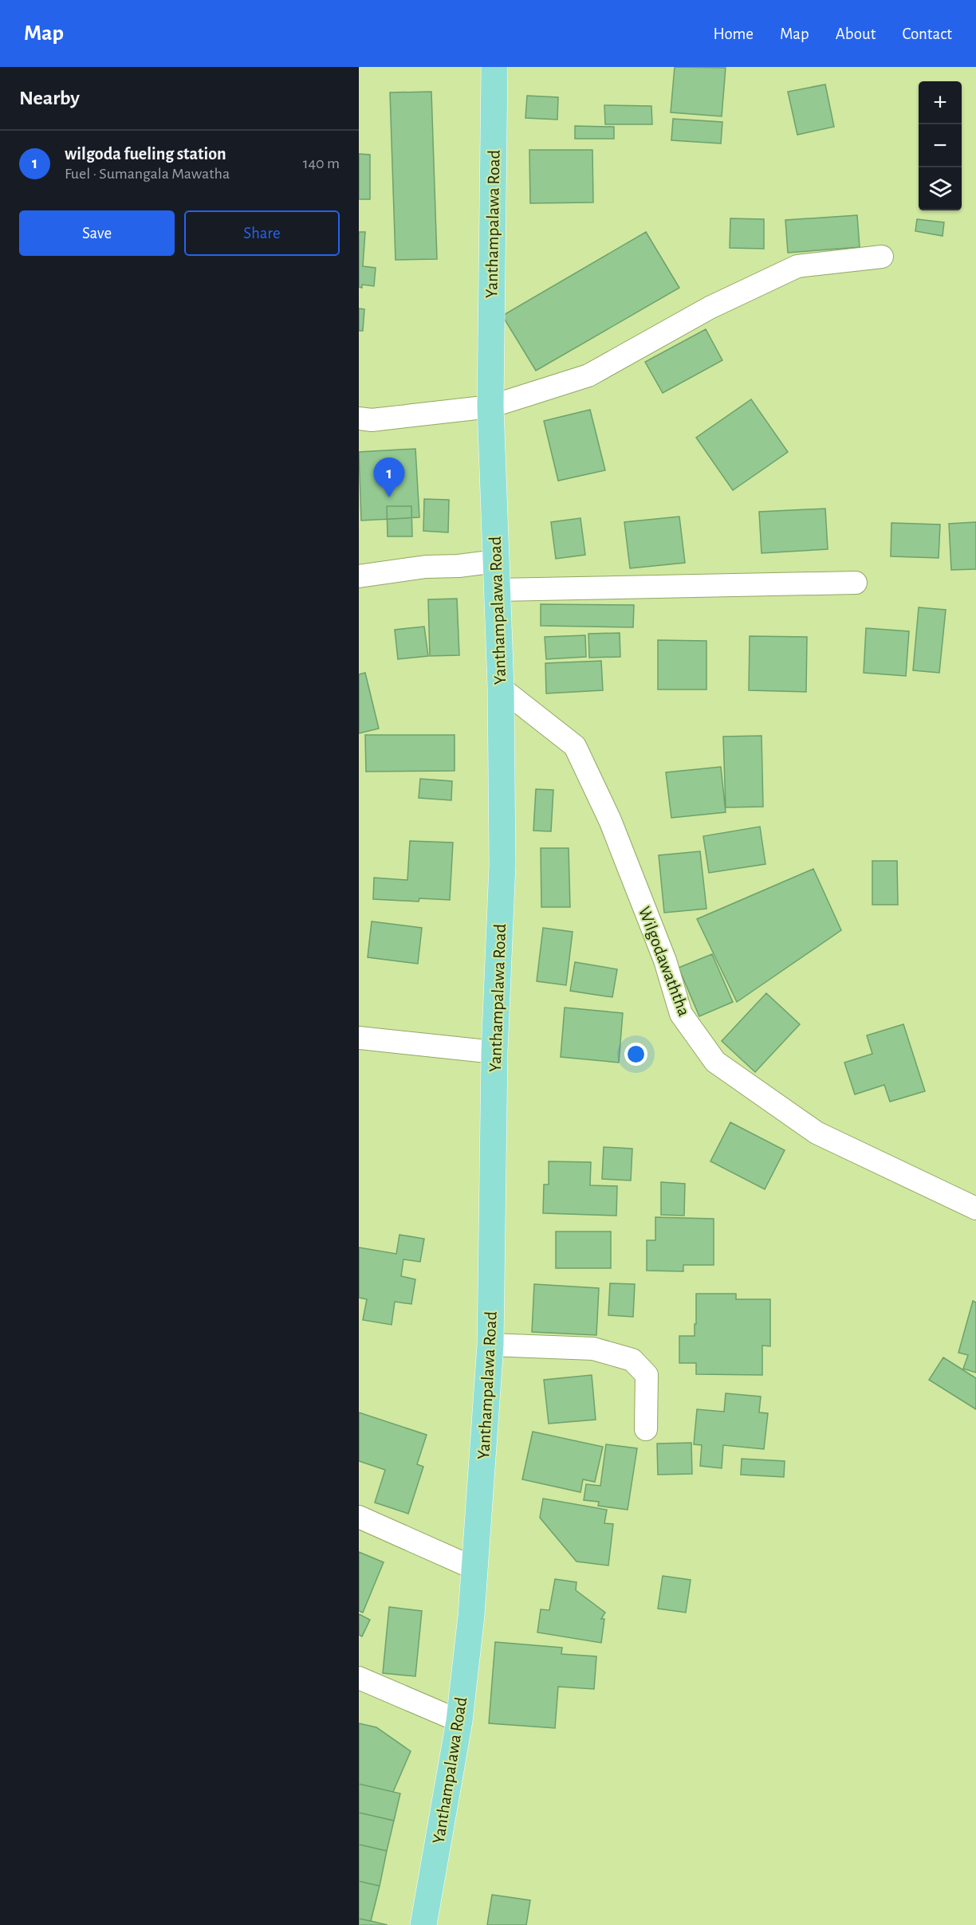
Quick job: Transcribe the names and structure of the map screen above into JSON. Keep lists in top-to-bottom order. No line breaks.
{"streets":{"main road":["Yanthampalawa Road"],"street":["Wilgodawaththa"]},"crossings":[["Yanthampalawa Road","Wilgodawaththa"]],"page":{"header":"Map","nav":["Home","Map","About","Contact"],"heading":"Nearby","map_buttons":["+","−"],"list":[{"mark":"1","name":"wilgoda fueling station","note":"Fuel · Sumangala Mawatha","value":"140 m"}],"buttons":["Save","Share"],"pins":"1"}}
